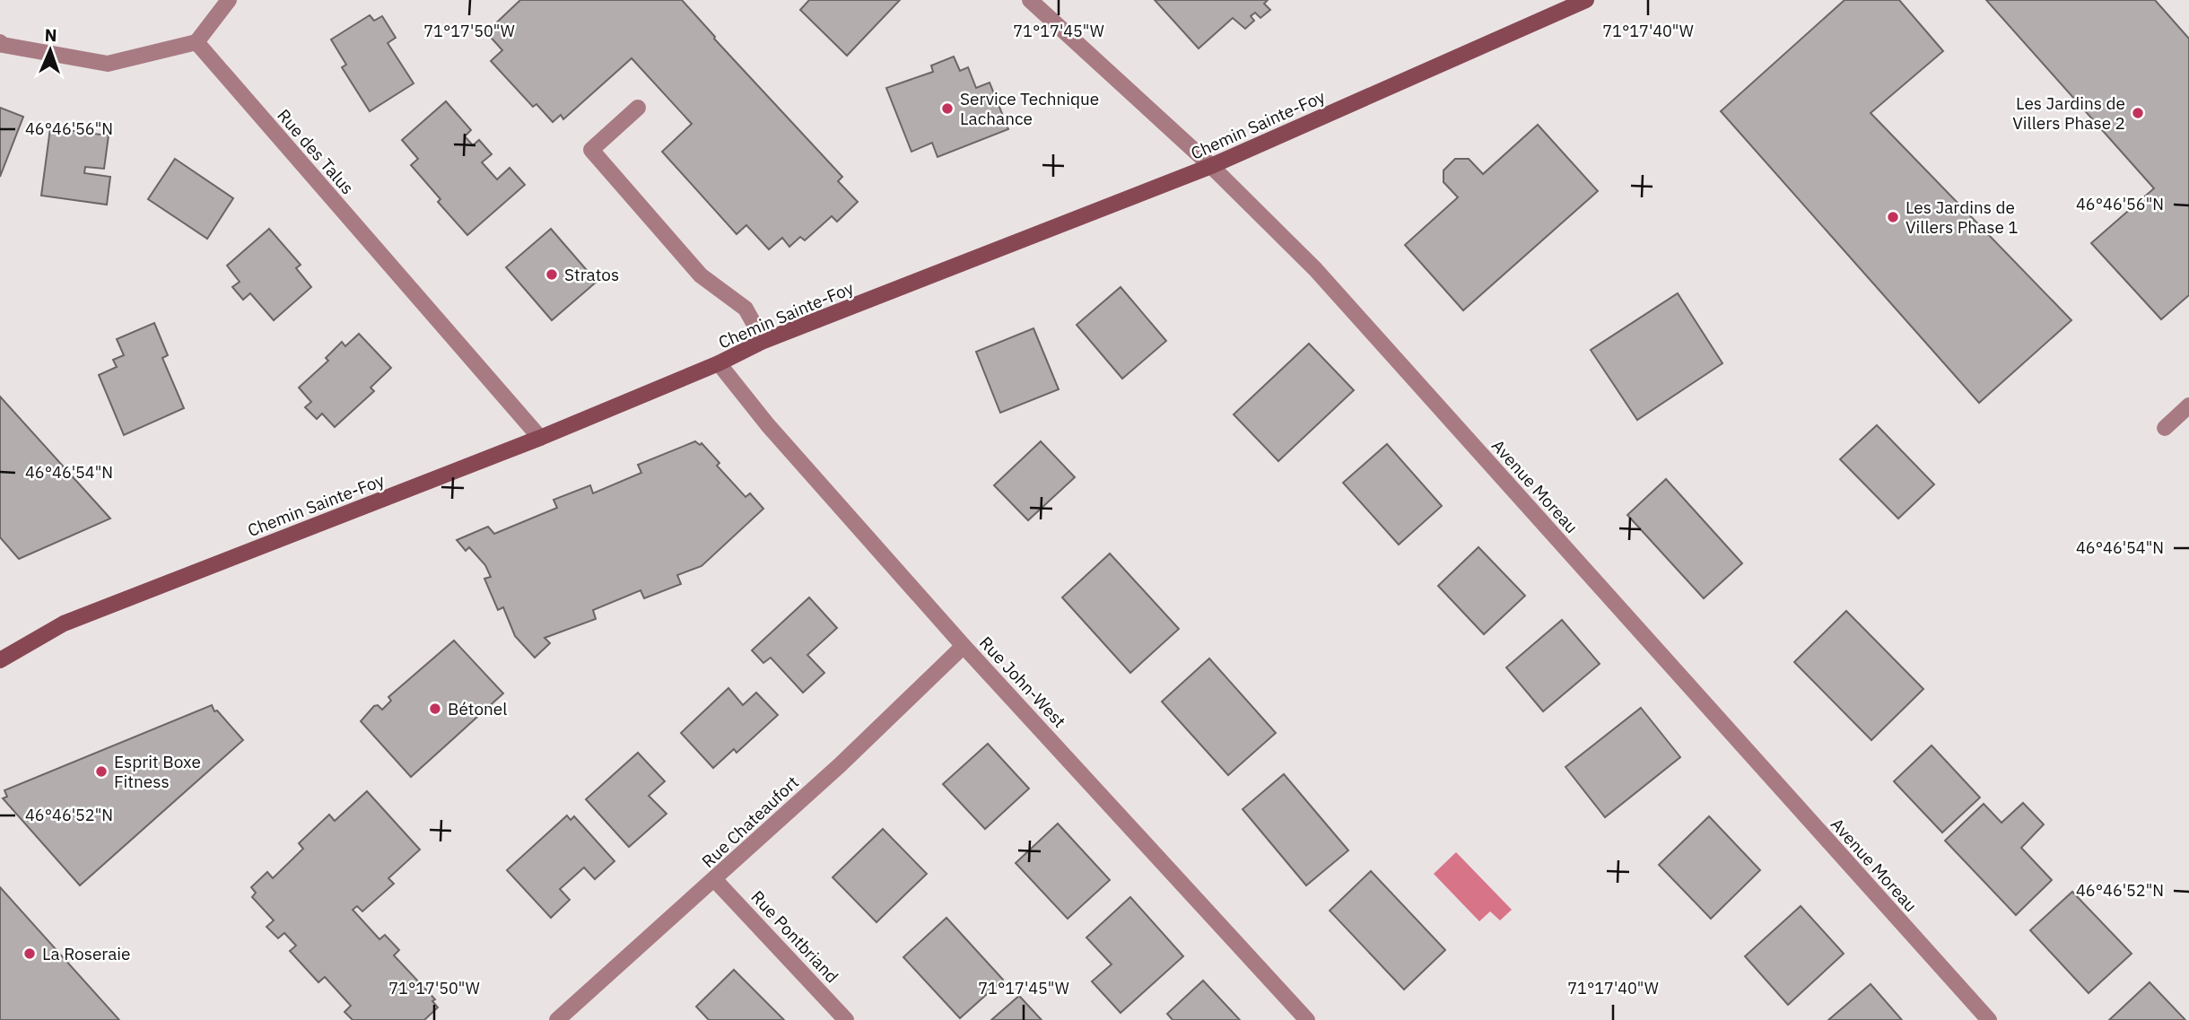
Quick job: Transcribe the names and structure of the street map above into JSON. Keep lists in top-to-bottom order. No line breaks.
{"streets":{"main road":["Chemin Sainte-Foy"],"street":["Rue des Talus","Avenue Moreau","Rue John-West","Rue Chateaufort","Rue Pontbriand"]},"crossings":[["Chemin Sainte-Foy","Rue des Talus"],["Chemin Sainte-Foy","Avenue Moreau"],["Chemin Sainte-Foy","Rue John-West"],["Rue John-West","Rue Chateaufort"],["Rue Chateaufort","Rue Pontbriand"]],"places":["Service Technique Lachance","Les Jardins de Villers Phase 2","Les Jardins de Villers Phase 1","Stratos","Bétonel","Esprit Boxe Fitness","La Roseraie"],"north":"top","coordinates":["71°17'50\"W","71°17'45\"W","71°17'40\"W","46°46'56\"N","46°46'54\"N","46°46'52\"N"]}
